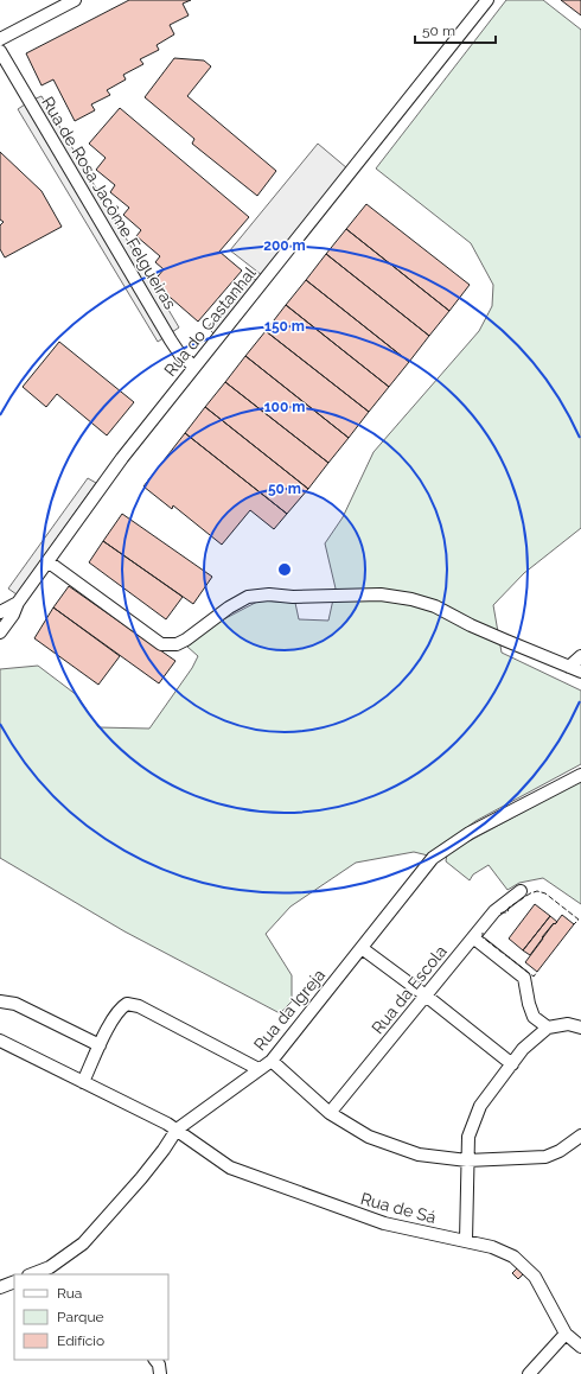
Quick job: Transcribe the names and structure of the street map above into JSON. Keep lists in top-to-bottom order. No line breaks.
{"streets":{"street":["Rua de Rosa Jacôme Felgueiras","Rua do Castanhal","Rua da Escola","Rua da Igreja","Rua de Sá"]},"crossings":[["Rua de Rosa Jacôme Felgueiras","Rua do Castanhal"],["Rua da Igreja","Rua de Sá"]],"legend":["Rua","Parque","Edifício"],"scale_bar":"50 m","rings":["200 m","150 m","100 m","50 m"]}
